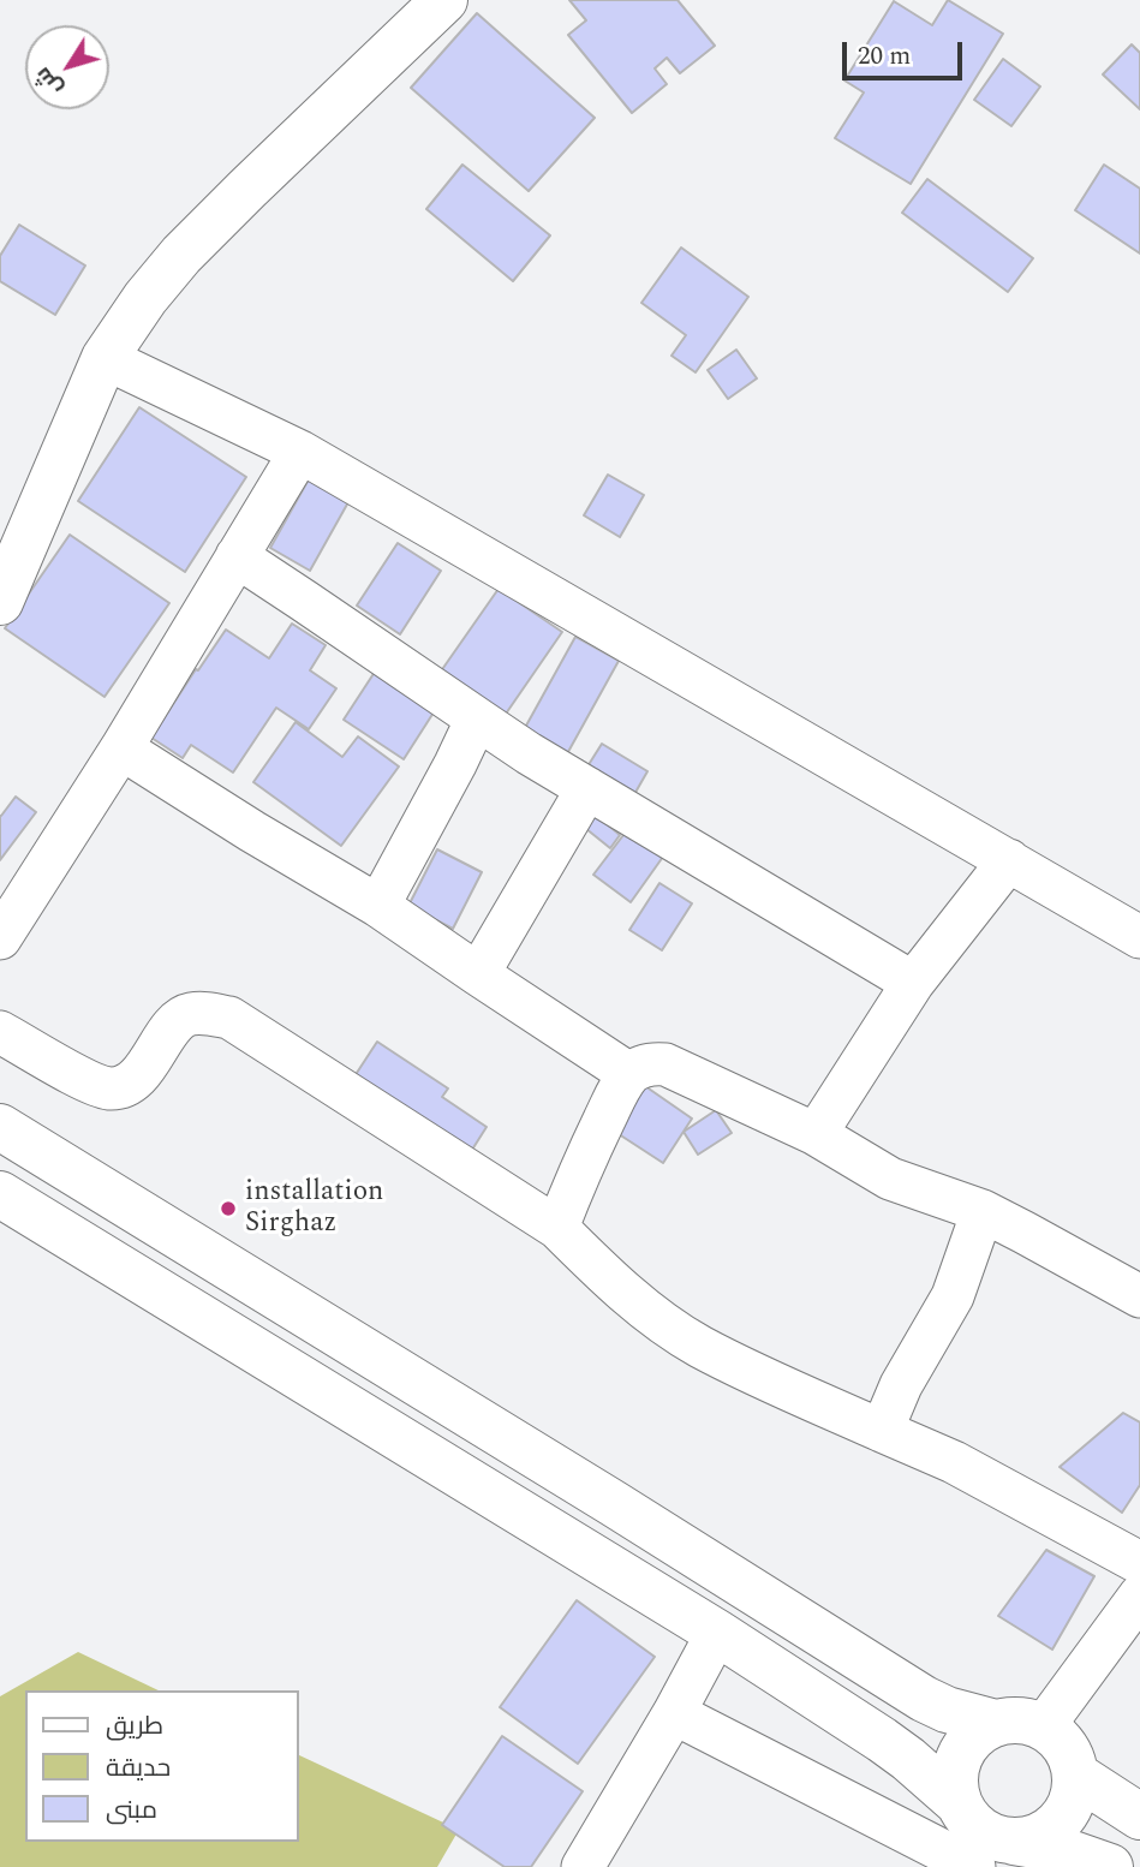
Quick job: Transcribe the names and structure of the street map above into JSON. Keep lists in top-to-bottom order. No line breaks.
{"places":["installation Sirghaz"],"legend":["طريق","حديقة","مبنى"],"scale_bar":"20 m","north":"bottom left"}
